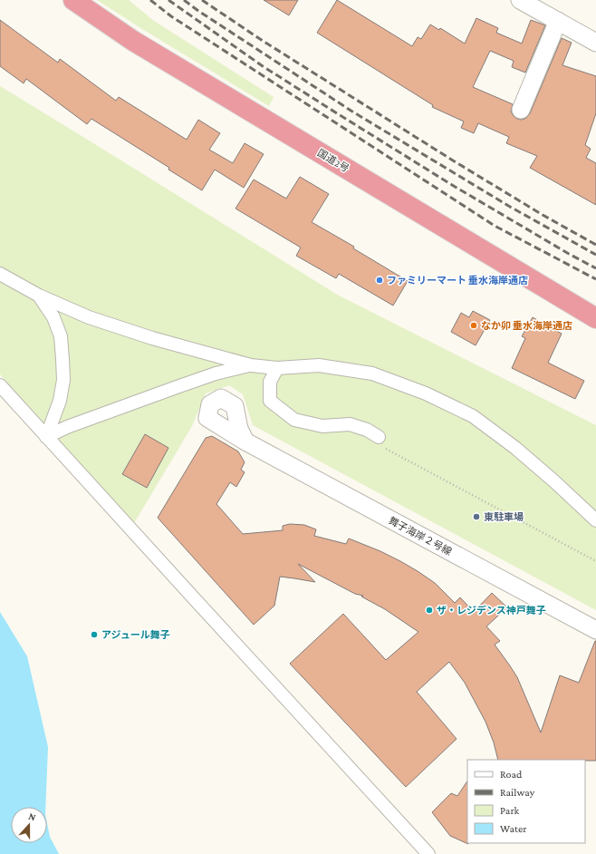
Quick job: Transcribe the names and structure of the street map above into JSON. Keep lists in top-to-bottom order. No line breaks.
{"streets":{"highway":["国道2号"],"street":["舞子海岸２号線"]},"places":["ファミリーマート 垂水海岸通店","なか卯 垂水海岸通店","東駐車場","ザ・レジデンス神戸舞子","アジュール舞子"],"legend":["Road","Railway","Park","Water"],"north":"top"}
